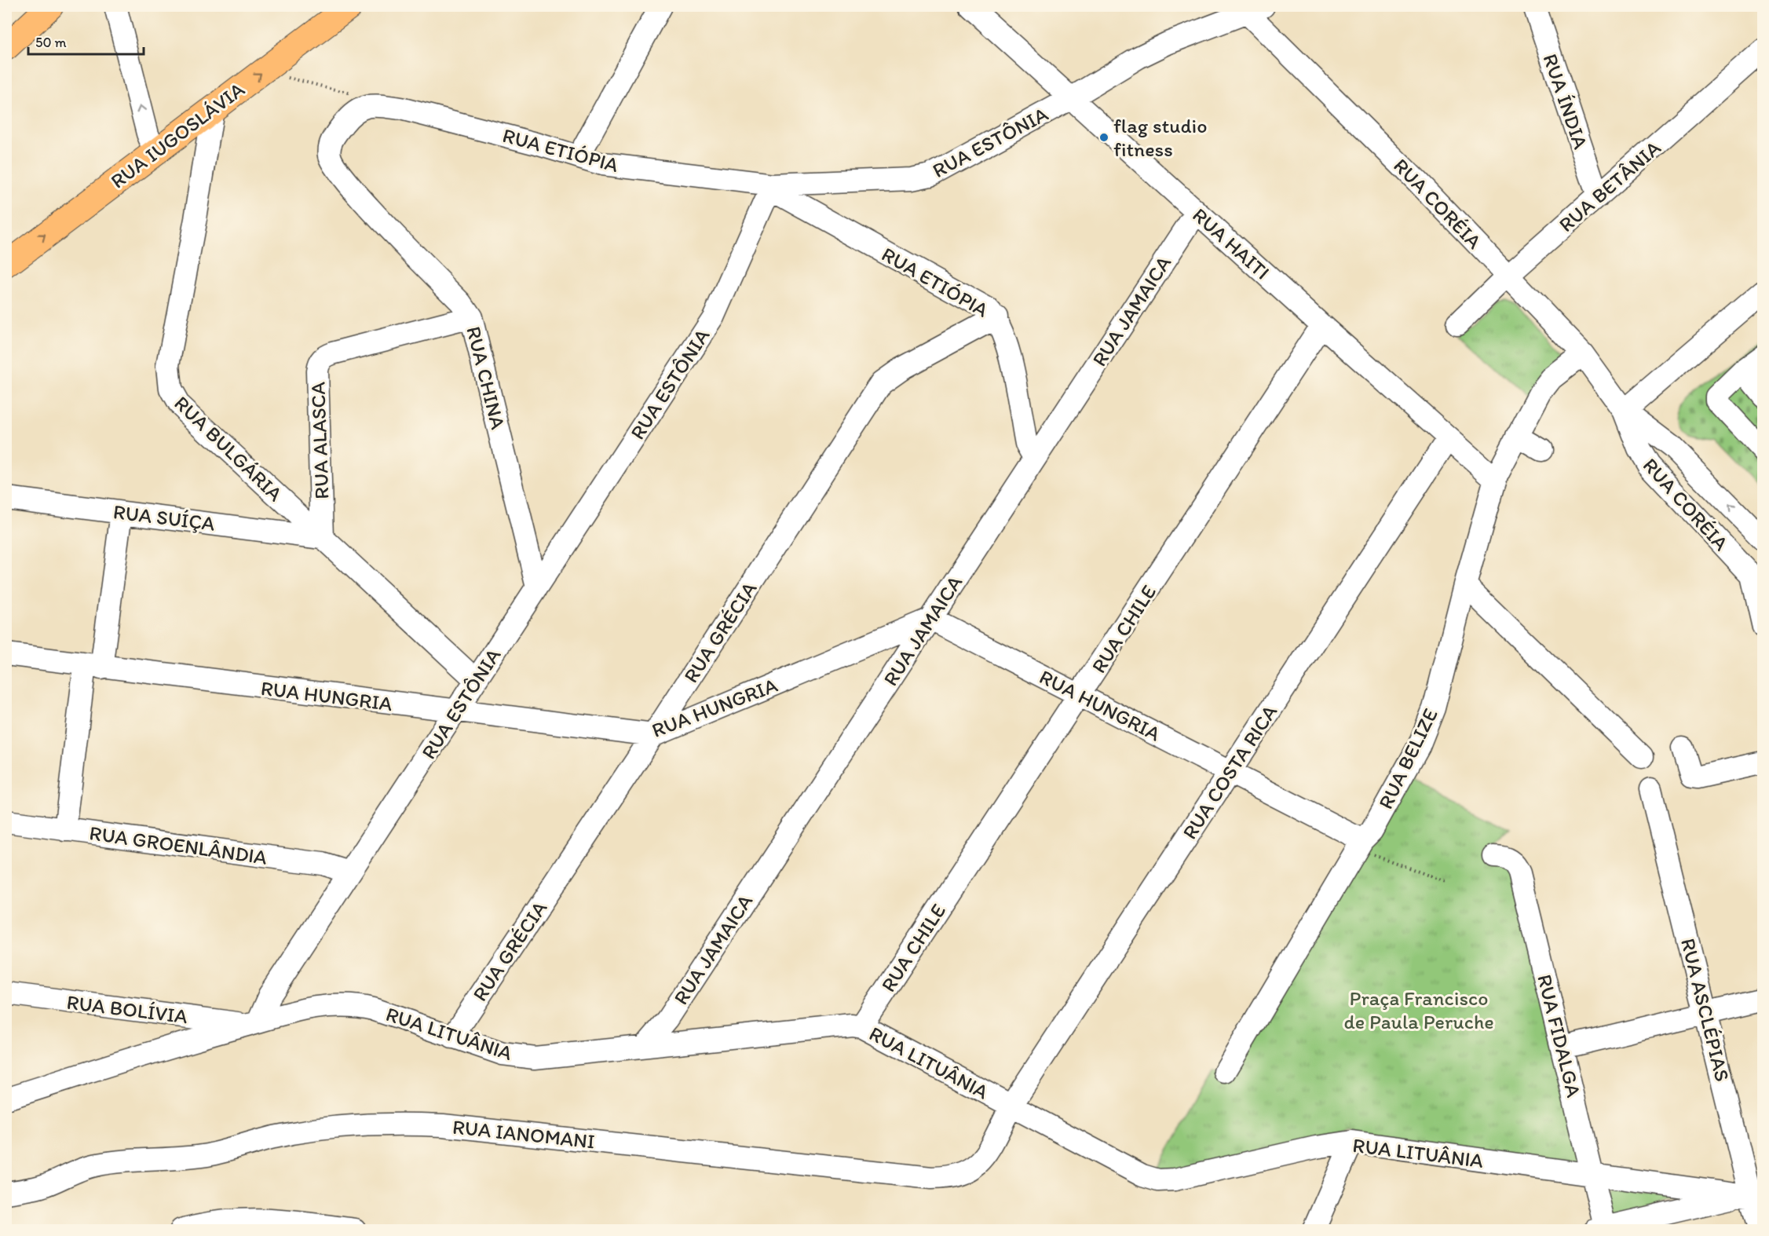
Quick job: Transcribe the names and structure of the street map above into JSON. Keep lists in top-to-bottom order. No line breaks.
{"streets":{"main road":["RUA IUGOSLÁVIA"],"street":["RUA ÍNDIA","RUA ESTÔNIA","RUA ETIÓPIA","RUA BETÂNIA","RUA CORÉIA","RUA HAITI","RUA JAMAICA","RUA CHINA","RUA ALASCA","RUA BULGÁRIA","RUA SUÍÇA","RUA CHILE","RUA GRÉCIA","RUA HUNGRIA","RUA BELIZE","RUA COSTA RICA","RUA GROENLÂNDIA","RUA BOLÍVIA","RUA ASCLÉPIAS","RUA LITUÂNIA","RUA FIDALGA","RUA IANOMANI"]},"crossings":[["RUA ÍNDIA","RUA BETÂNIA"],["RUA IUGOSLÁVIA","RUA BULGÁRIA"],["RUA ESTÔNIA","RUA ETIÓPIA"],["RUA ESTÔNIA","RUA CORÉIA"],["RUA ESTÔNIA","RUA HAITI"],["RUA ESTÔNIA","RUA CHINA"],["RUA ESTÔNIA","RUA BULGÁRIA"],["RUA ESTÔNIA","RUA HUNGRIA"],["RUA ESTÔNIA","RUA GROENLÂNDIA"],["RUA ESTÔNIA","RUA BOLÍVIA"],["RUA ESTÔNIA","RUA LITUÂNIA"],["RUA ETIÓPIA","RUA JAMAICA"],["RUA ETIÓPIA","RUA CHINA"],["RUA ETIÓPIA","RUA GRÉCIA"],["RUA BETÂNIA","RUA CORÉIA"],["RUA CORÉIA","RUA BELIZE"],["RUA HAITI","RUA JAMAICA"],["RUA HAITI","RUA CHILE"],["RUA HAITI","RUA BELIZE"],["RUA HAITI","RUA COSTA RICA"],["RUA JAMAICA","RUA HUNGRIA"],["RUA JAMAICA","RUA LITUÂNIA"],["RUA CHINA","RUA ALASCA"],["RUA ALASCA","RUA BULGÁRIA"],["RUA ALASCA","RUA SUÍÇA"],["RUA BULGÁRIA","RUA SUÍÇA"],["RUA CHILE","RUA HUNGRIA"],["RUA CHILE","RUA LITUÂNIA"],["RUA GRÉCIA","RUA HUNGRIA"],["RUA GRÉCIA","RUA LITUÂNIA"],["RUA HUNGRIA","RUA BELIZE"],["RUA HUNGRIA","RUA COSTA RICA"],["RUA COSTA RICA","RUA LITUÂNIA"],["RUA COSTA RICA","RUA IANOMANI"],["RUA BOLÍVIA","RUA LITUÂNIA"],["RUA ASCLÉPIAS","RUA LITUÂNIA"],["RUA LITUÂNIA","RUA FIDALGA"],["RUA LITUÂNIA","RUA IANOMANI"]],"one_way":["RUA IUGOSLÁVIA"],"parks":["Praça Francisco de Paula Peruche"],"places":["flag studio fitness"],"scale_bar":"50 m"}
